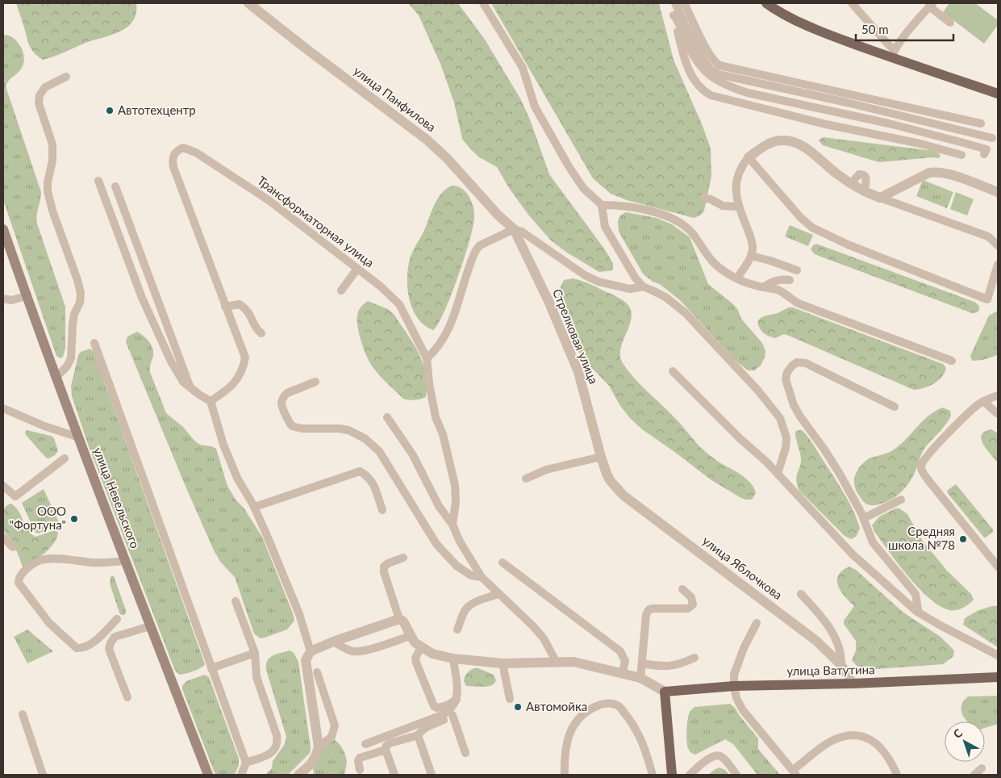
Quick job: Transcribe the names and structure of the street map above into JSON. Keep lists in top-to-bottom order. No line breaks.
{"streets":{"main road":["улица Невельского","улица Ватутина"],"street":["улица Панфилова","Стрелковая улица","улица Яблочкова"],"lane":["Трансформаторная улица"]},"crossings":[["улица Панфилова","Стрелковая улица"],["Стрелковая улица","улица Яблочкова"],["улица Яблочкова","улица Ватутина"]],"places":["Автотехцентр","ООО \"Фортуна\"","Средняя школа №78","Автомойка"],"scale_bar":"50 m","north":"top left"}
